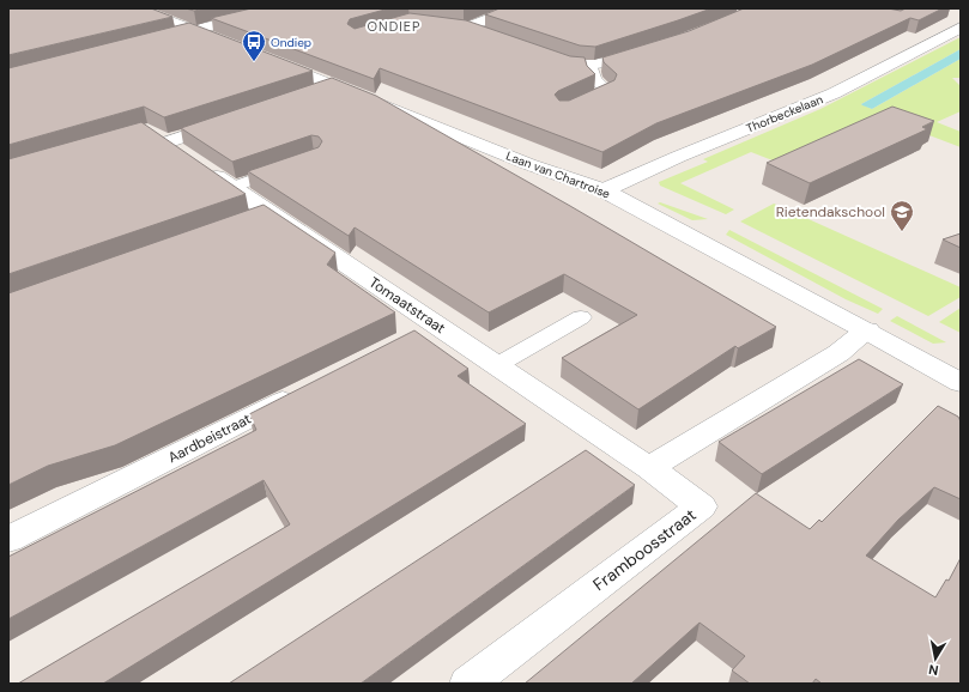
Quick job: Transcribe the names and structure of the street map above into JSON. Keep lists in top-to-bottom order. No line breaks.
{"streets":{"street":["Thorbeckelaan","Laan van Chartroise","Tomaatstraat","Aardbeistraat","Framboosstraat"]},"crossings":[["Thorbeckelaan","Laan van Chartroise"],["Tomaatstraat","Framboosstraat"]],"districts":["ONDIEP"],"places":{"bus stop":["Ondiep"],"school or university":["Rietendakschool"]},"north":"bottom"}
